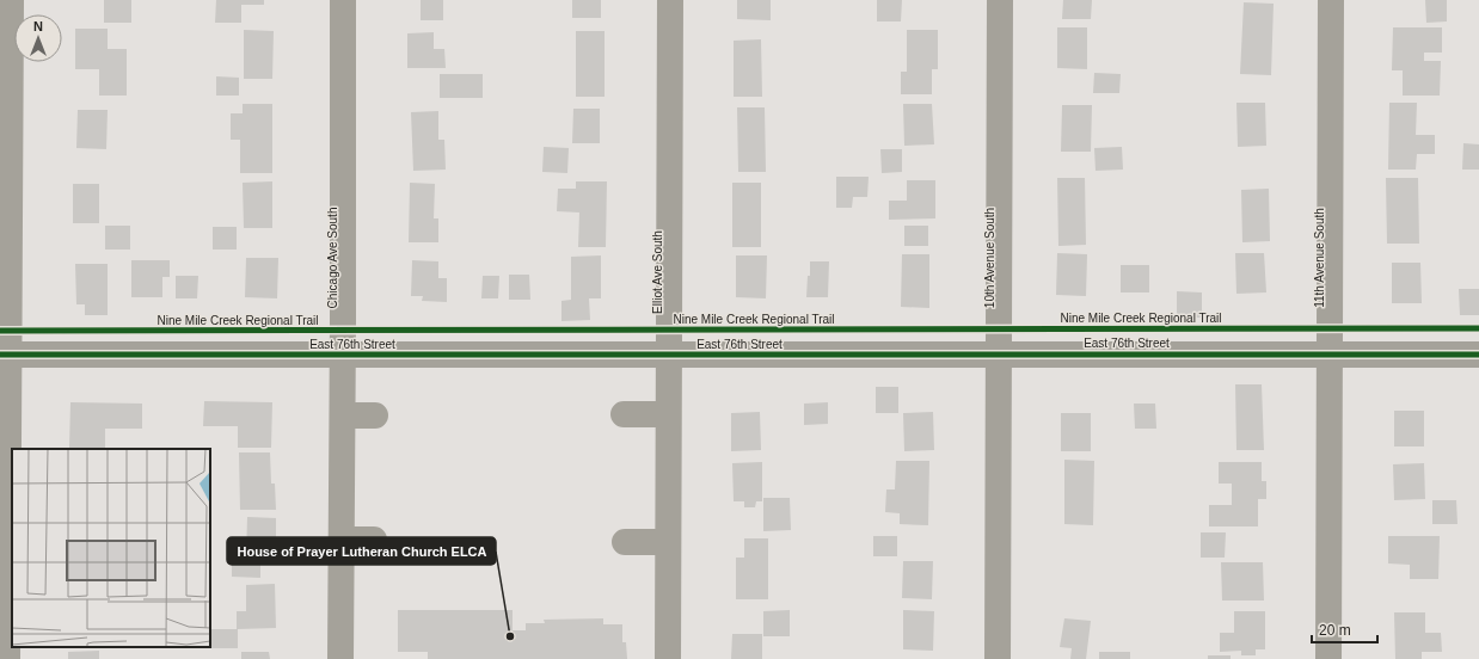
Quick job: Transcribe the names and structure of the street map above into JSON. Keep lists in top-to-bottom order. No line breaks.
{"streets":{"street":["Chicago Ave South","10th Avenue South","11th Avenue South","Elliot Ave South","East 76th Street"],"cycle path":["Nine Mile Creek Regional Trail"]},"crossings":[["Chicago Ave South","East 76th Street"],["10th Avenue South","East 76th Street"],["11th Avenue South","East 76th Street"],["Elliot Ave South","East 76th Street"]],"places":["House of Prayer Lutheran Church ELCA"],"scale_bar":"20 m","north":"top"}
